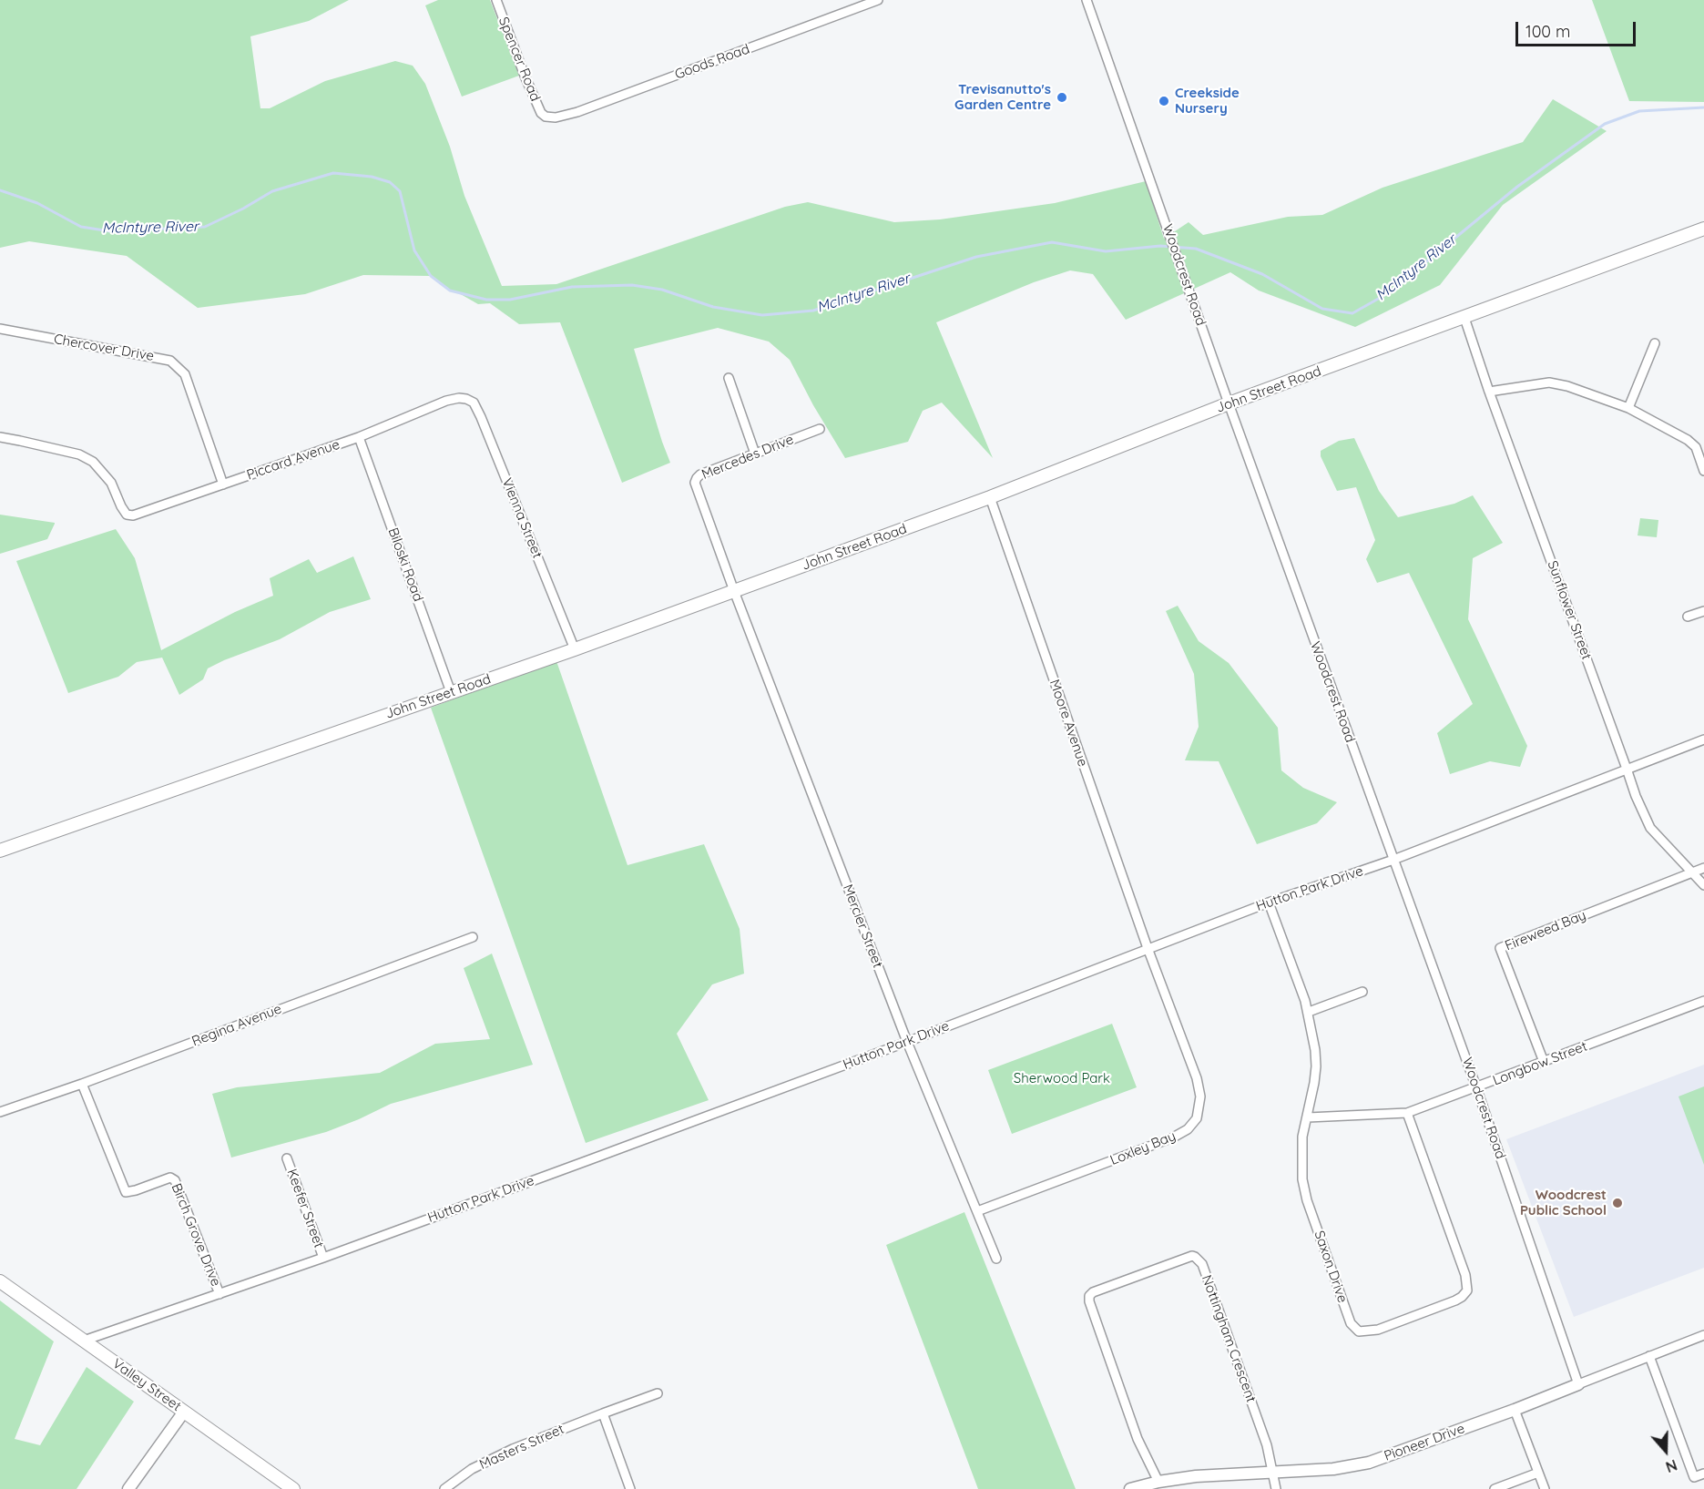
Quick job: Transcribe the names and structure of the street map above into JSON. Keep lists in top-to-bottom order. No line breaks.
{"streets":{"main road":["John Street Road","Valley Street"],"street":["Spencer Road","Goods Road","Woodcrest Road","Chercover Drive","Mercedes Drive","Piccard Avenue","Vienna Street","Biloski Road","Sunflower Street","Moore Avenue","Hutton Park Drive","Mercier Street","Fireweed Bay","Regina Avenue","Longbow Street","Loxley Bay","Keefer Street","Birch Grove Drive","Saxon Drive","Nottingham Crescent","Pioneer Drive","Masters Street"]},"crossings":[["Spencer Road","Goods Road"],["Woodcrest Road","John Street Road"],["Woodcrest Road","Hutton Park Drive"],["Woodcrest Road","Longbow Street"],["Woodcrest Road","Pioneer Drive"],["Chercover Drive","Piccard Avenue"],["John Street Road","Mercedes Drive"],["John Street Road","Vienna Street"],["John Street Road","Biloski Road"],["John Street Road","Sunflower Street"],["John Street Road","Moore Avenue"],["John Street Road","Mercier Street"],["Mercedes Drive","Mercier Street"],["Piccard Avenue","Vienna Street"],["Piccard Avenue","Biloski Road"],["Sunflower Street","Hutton Park Drive"],["Sunflower Street","Fireweed Bay"],["Moore Avenue","Hutton Park Drive"],["Moore Avenue","Loxley Bay"],["Hutton Park Drive","Mercier Street"],["Hutton Park Drive","Loxley Bay"],["Hutton Park Drive","Keefer Street"],["Hutton Park Drive","Birch Grove Drive"],["Hutton Park Drive","Saxon Drive"],["Hutton Park Drive","Valley Street"],["Mercier Street","Loxley Bay"],["Fireweed Bay","Longbow Street"],["Regina Avenue","Birch Grove Drive"],["Longbow Street","Saxon Drive"],["Nottingham Crescent","Pioneer Drive"]],"water":["McIntyre River"],"parks":["Sherwood Park"],"places":["Trevisanutto's Garden Centre","Creekside Nursery","Woodcrest Public School"],"scale_bar":"100 m","north":"bottom"}
